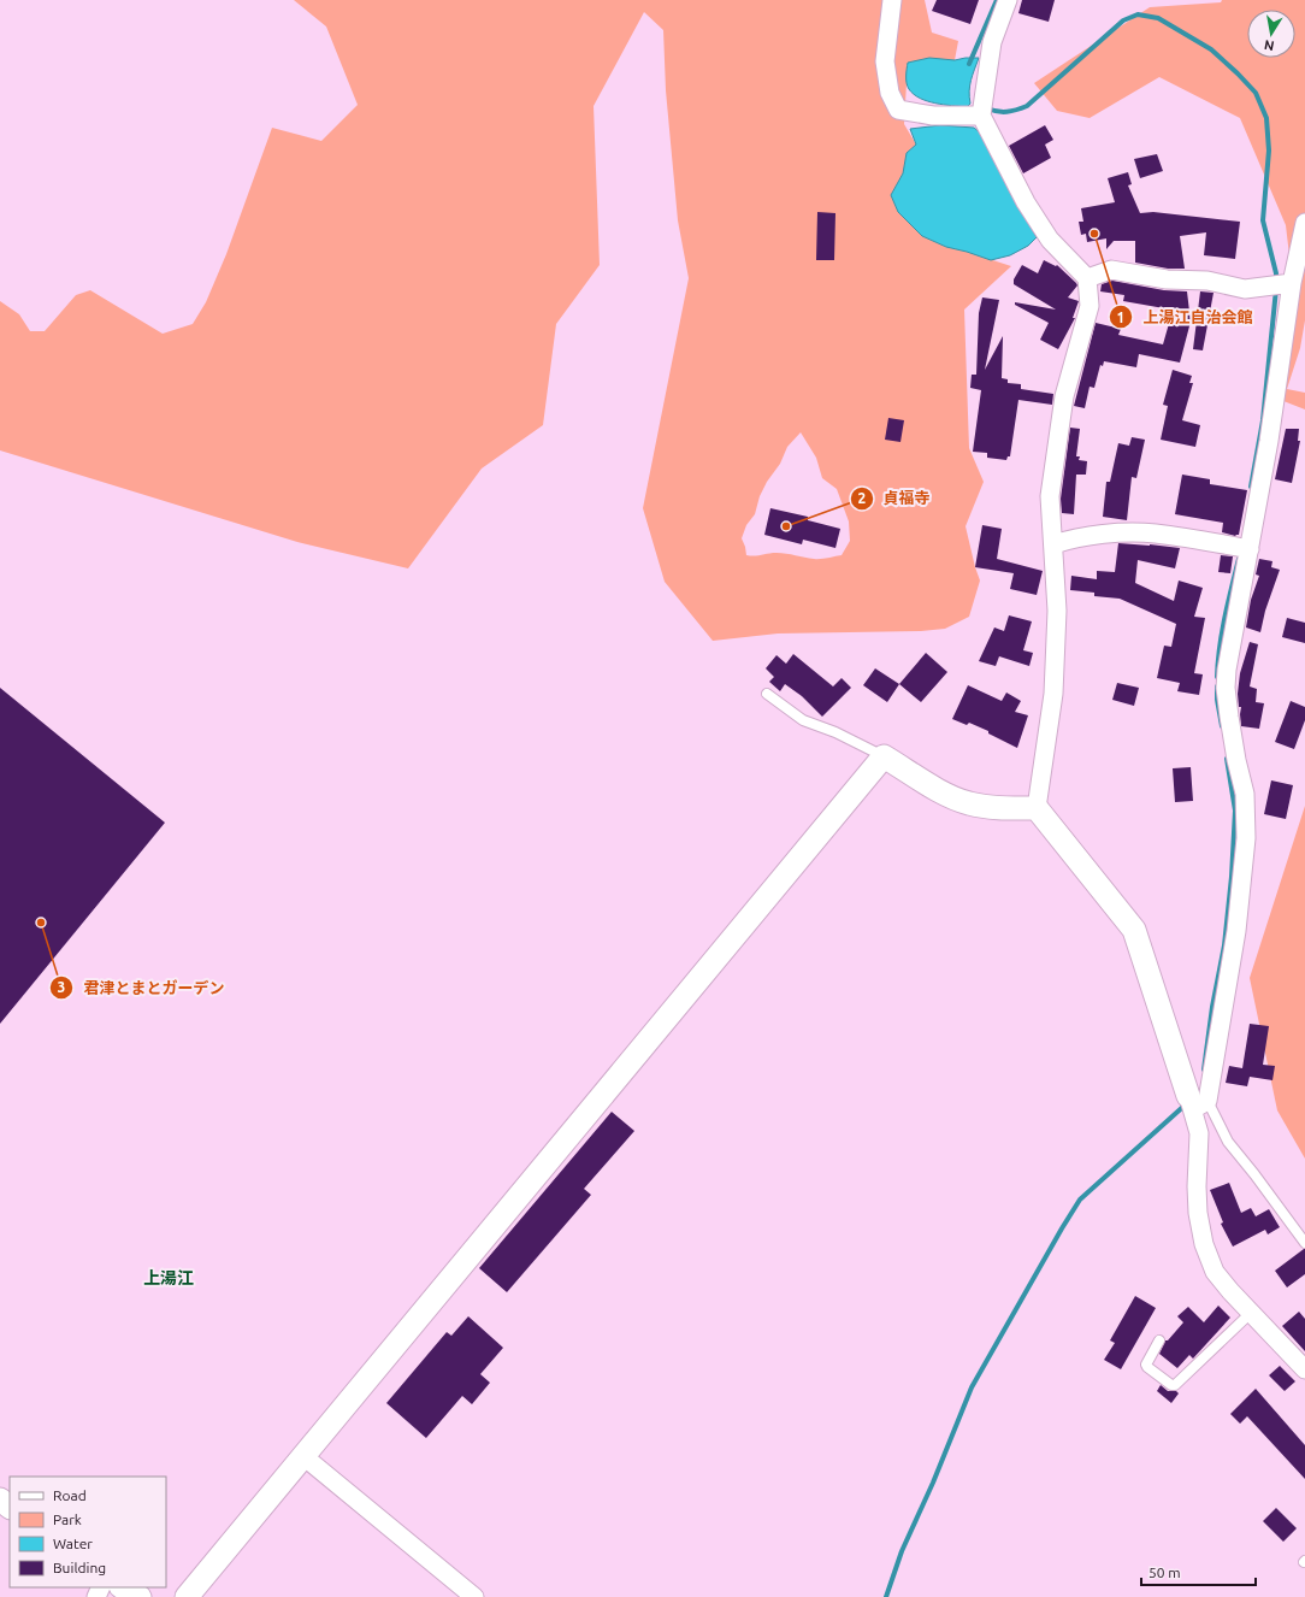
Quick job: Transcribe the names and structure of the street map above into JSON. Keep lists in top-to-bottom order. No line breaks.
{"districts":["上湯江"],"places":["上湯江自治会館","貞福寺","君津とまとガーデン"],"legend":["Road","Park","Water","Building"],"scale_bar":"50 m","north":"bottom"}
